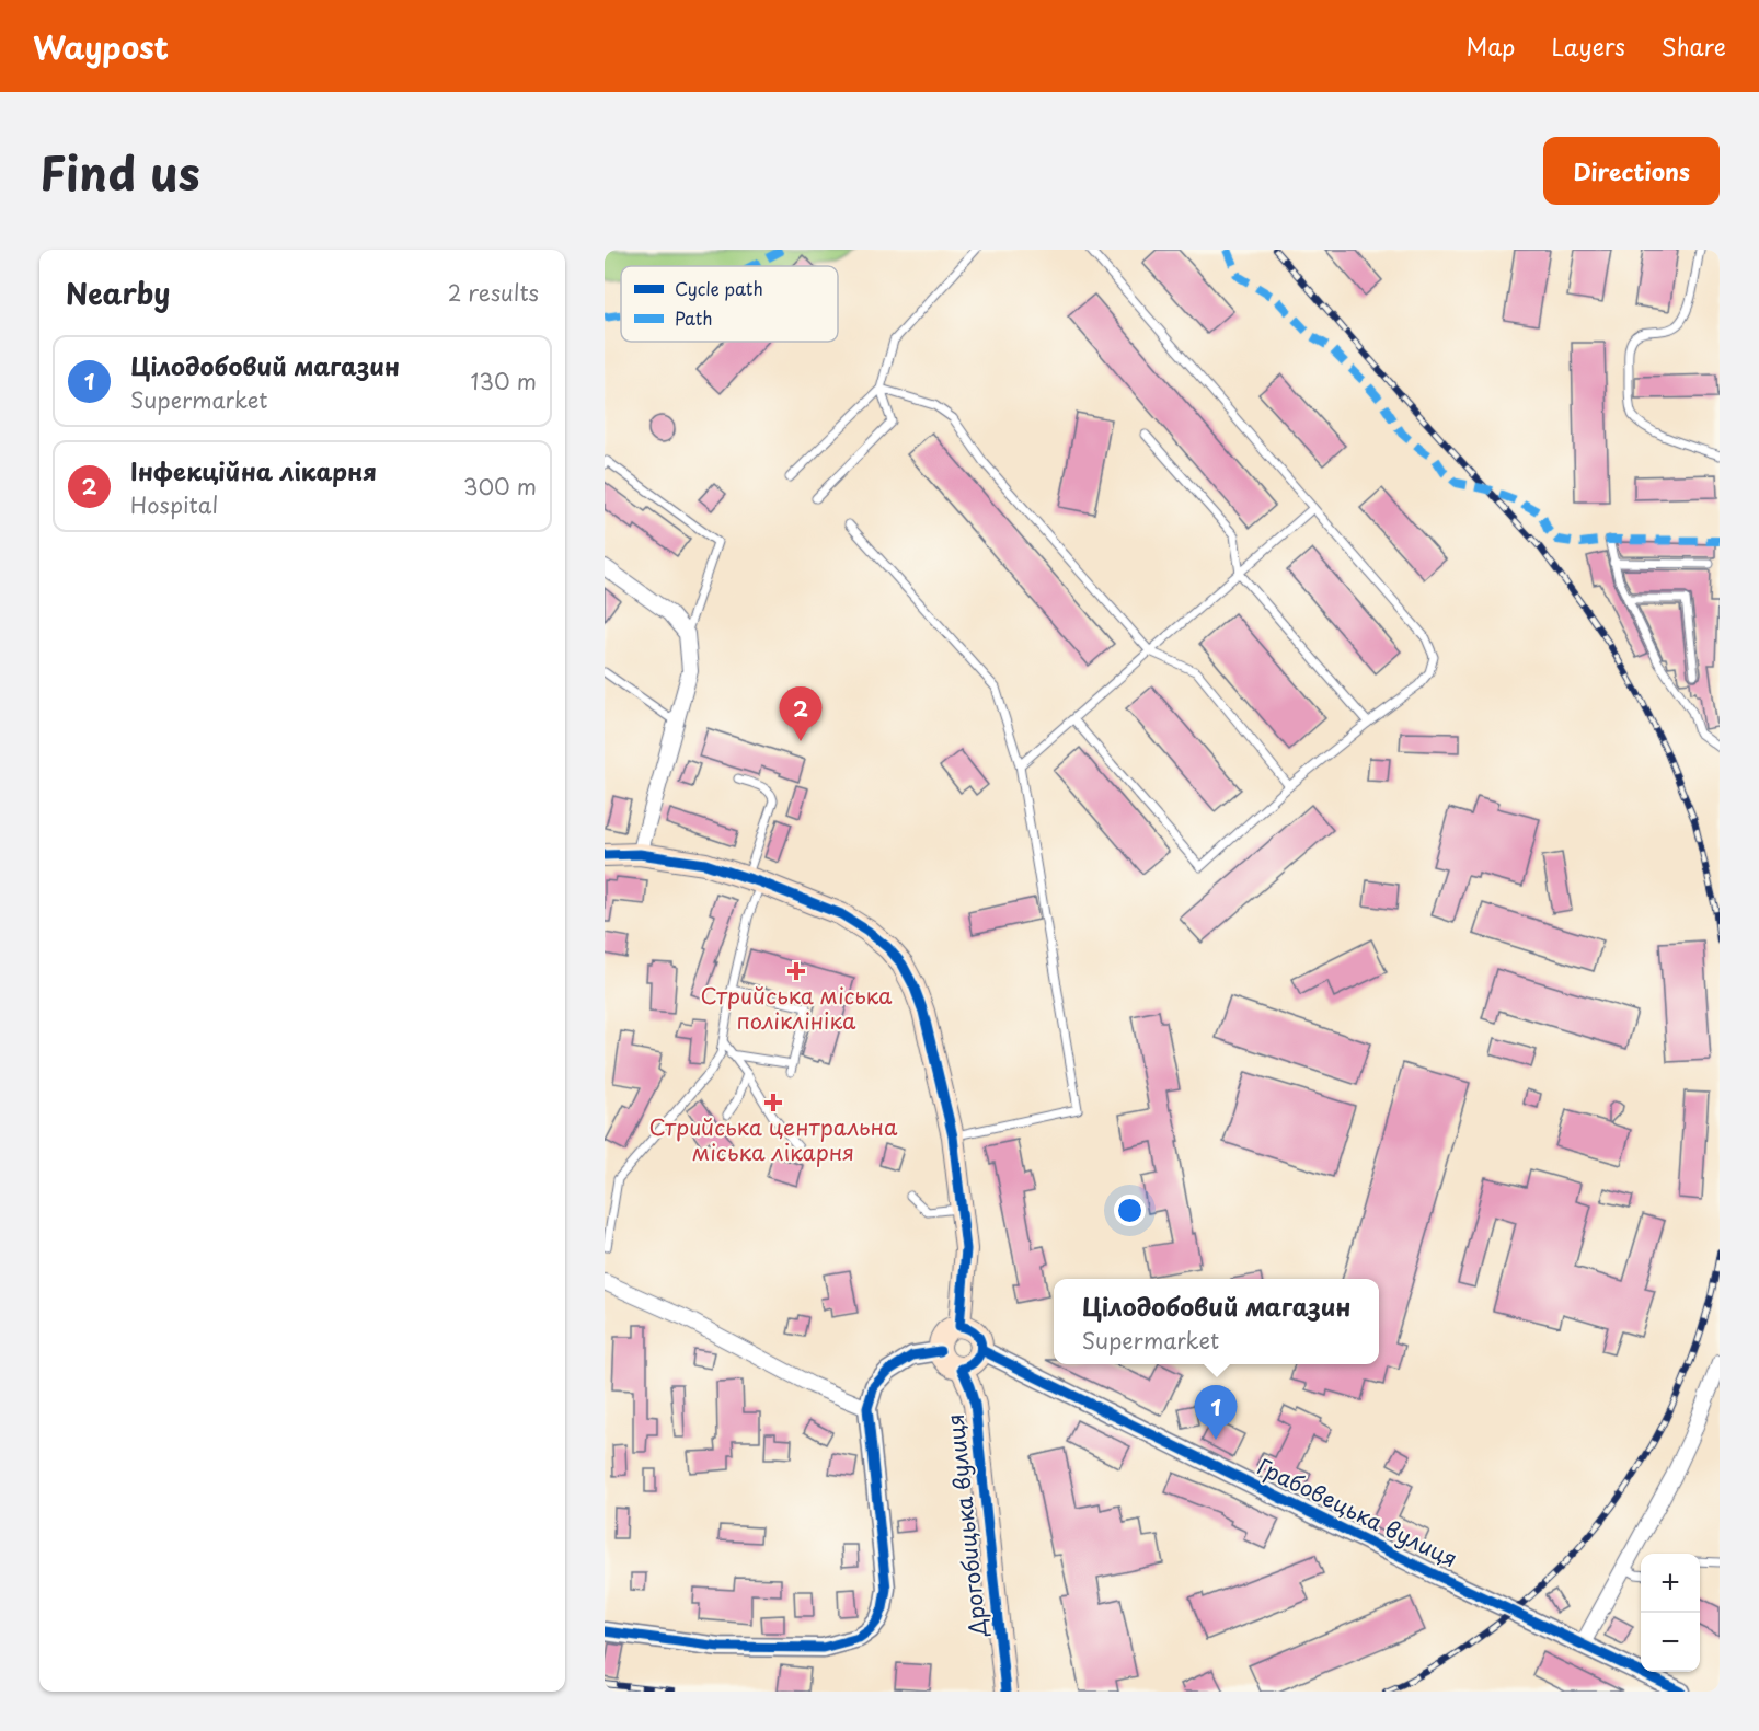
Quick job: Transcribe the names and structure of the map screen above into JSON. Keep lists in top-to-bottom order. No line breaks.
{"streets":{"main road":["Дрогобицька вулиця"],"street":["Грабовецька вулиця"]},"crossings":[["Грабовецька вулиця","Дрогобицька вулиця"]],"places":{"health":["Стрийська міська поліклініка","Стрийська центральна міська лікарня"]},"legend":["Cycle path","Path"],"page":{"header":"Waypost","nav":["Map","Layers","Share"],"title":"Find us","buttons":"Directions","heading":["Nearby","2 results"],"list":[{"mark":"1","name":"Цілодобовий магазин","note":"Supermarket","value":"130 m"},{"mark":"2","name":"Інфекційна лікарня","note":"Hospital","value":"300 m"}],"pins":["2","1"],"popup":["Цілодобовий магазин","Supermarket"],"map_buttons":["+","−"]}}
